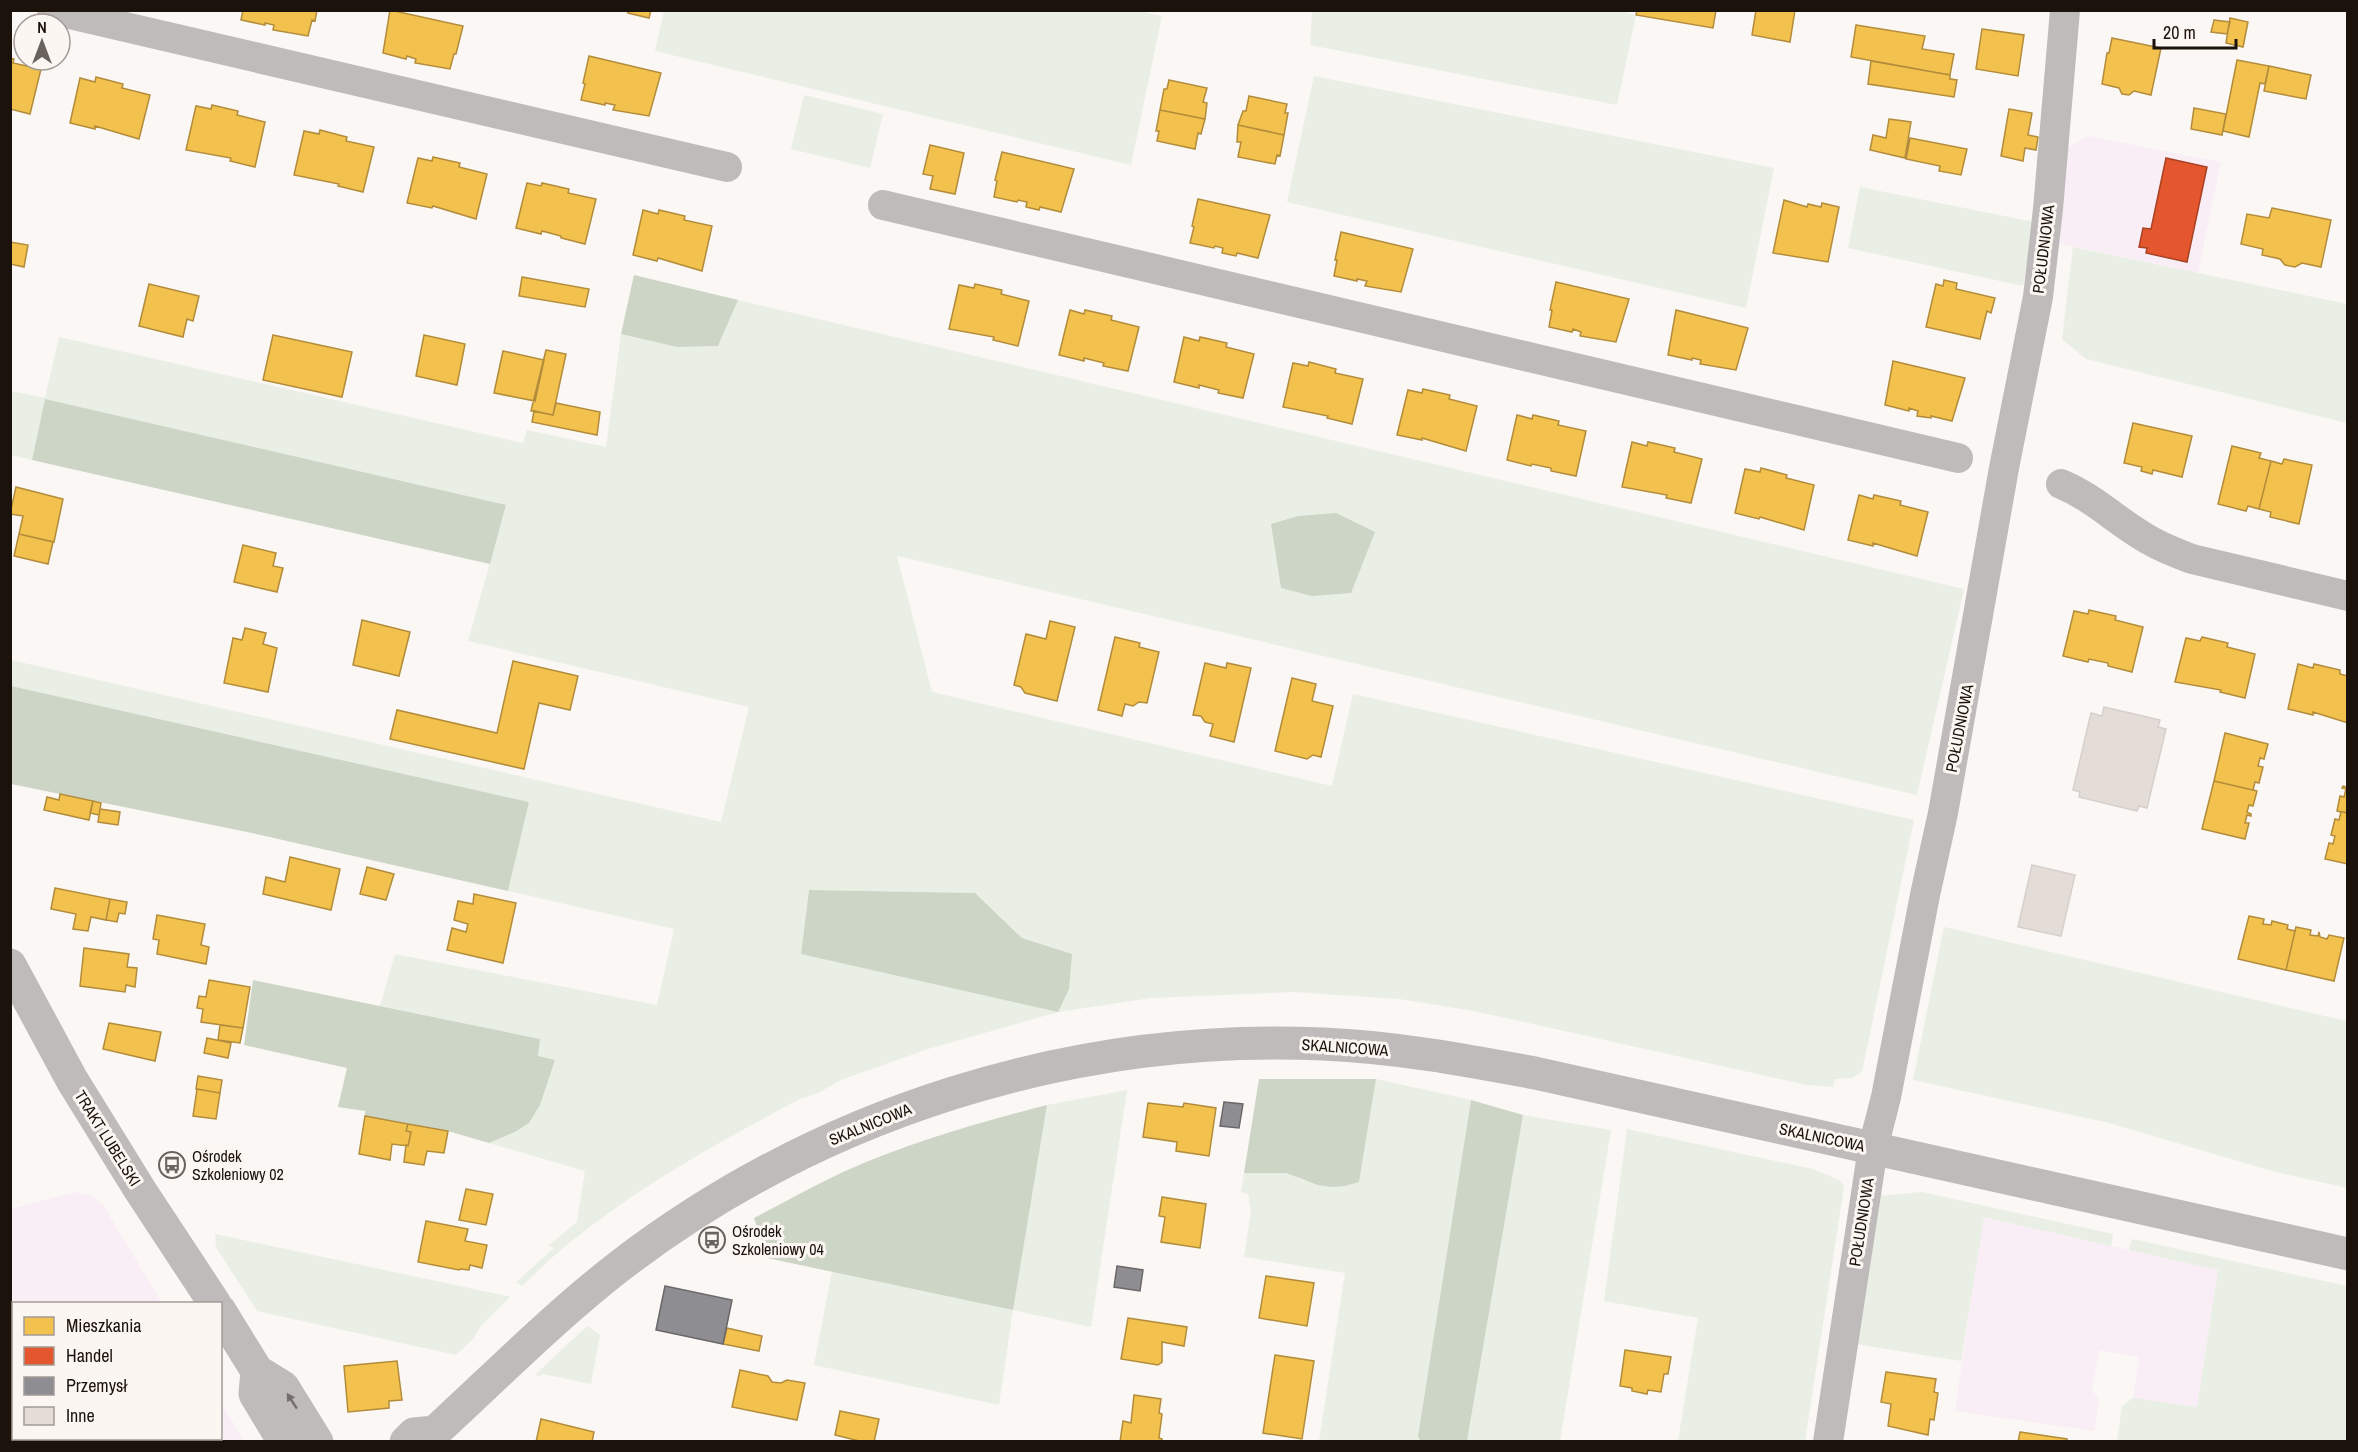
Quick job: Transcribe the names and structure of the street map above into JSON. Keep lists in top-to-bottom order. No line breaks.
{"streets":{"street":["POŁUDNIOWA","SKALNICOWA","TRAKT LUBELSKI"]},"crossings":[["POŁUDNIOWA","SKALNICOWA"]],"places":{"bus stop":["Ośrodek Szkoleniowy 02","Ośrodek Szkoleniowy 04"]},"legend":["Mieszkania","Handel","Przemysł","Inne"],"scale_bar":"20 m","north":"top"}
